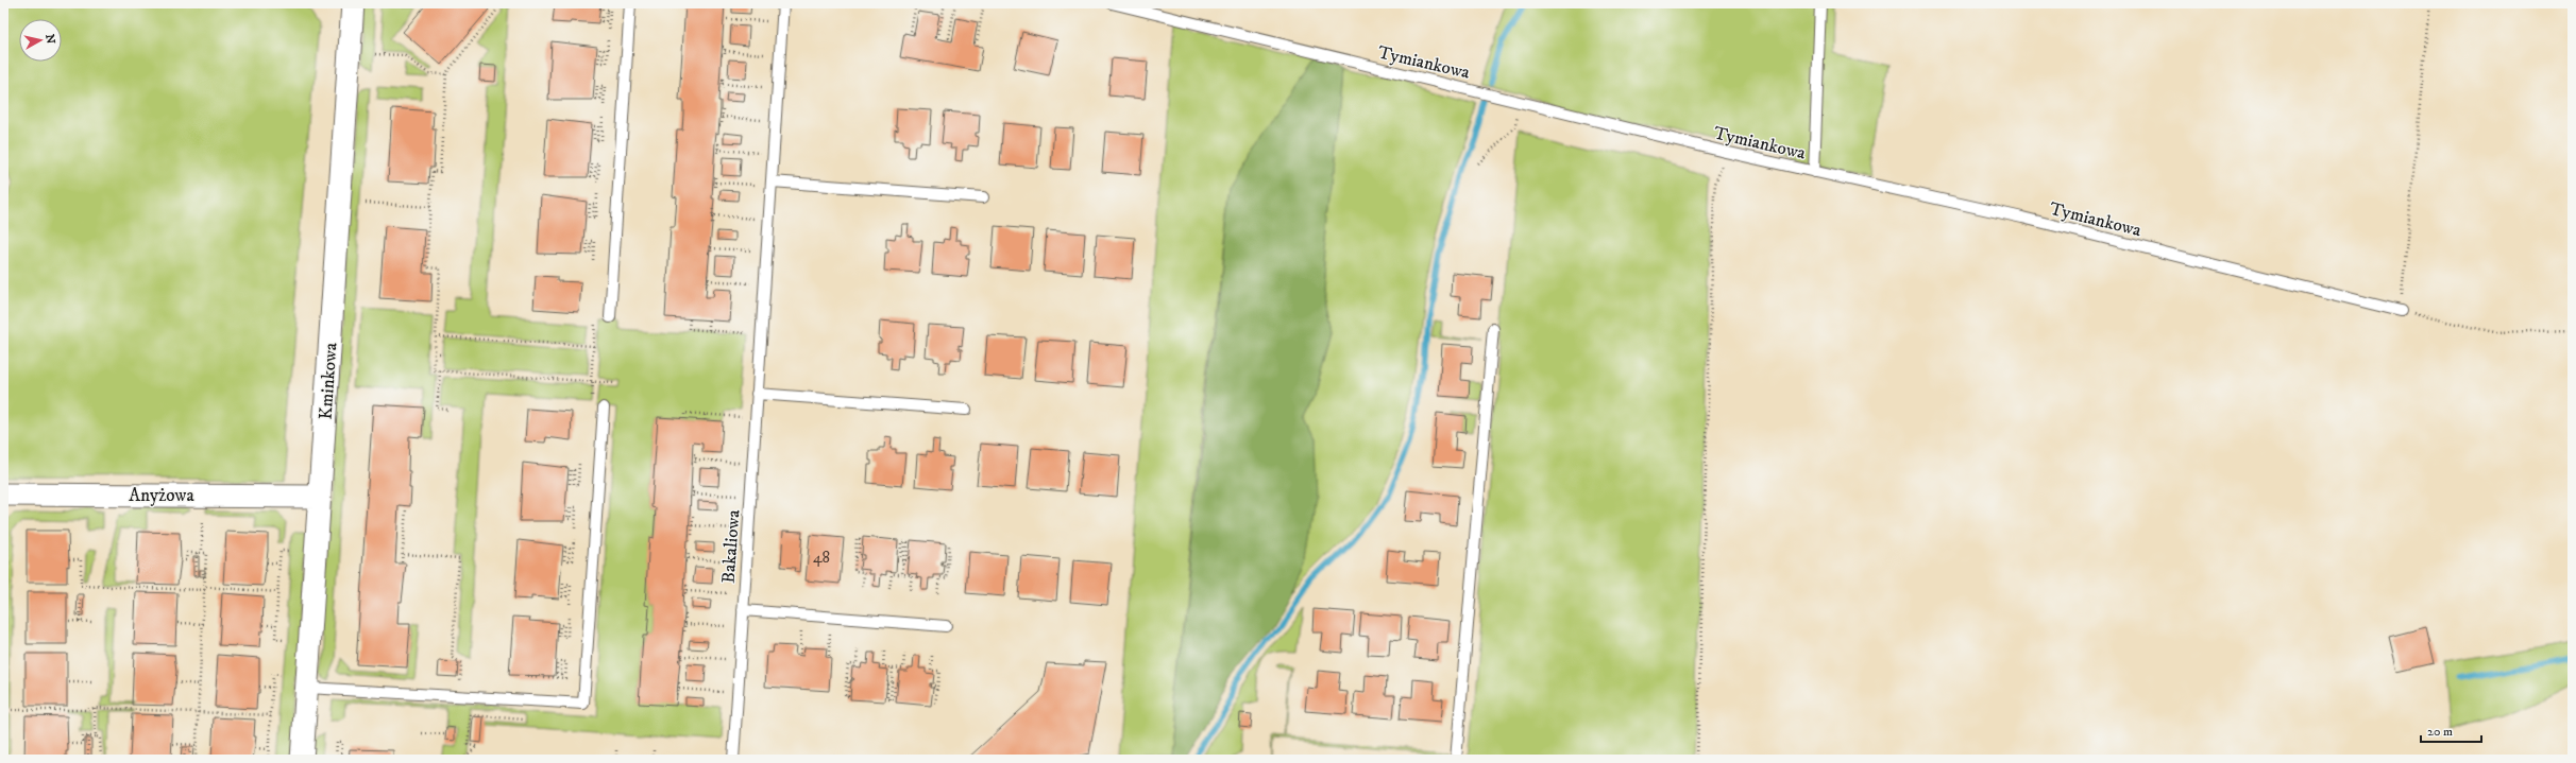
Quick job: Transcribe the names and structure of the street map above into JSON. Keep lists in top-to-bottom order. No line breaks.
{"streets":{"street":["Kminkowa","Anyżowa"],"lane":["Tymiankowa","Bakaliowa"]},"crossings":[["Kminkowa","Anyżowa"]],"house_numbers":["48"],"scale_bar":"20 m","north":"right"}
